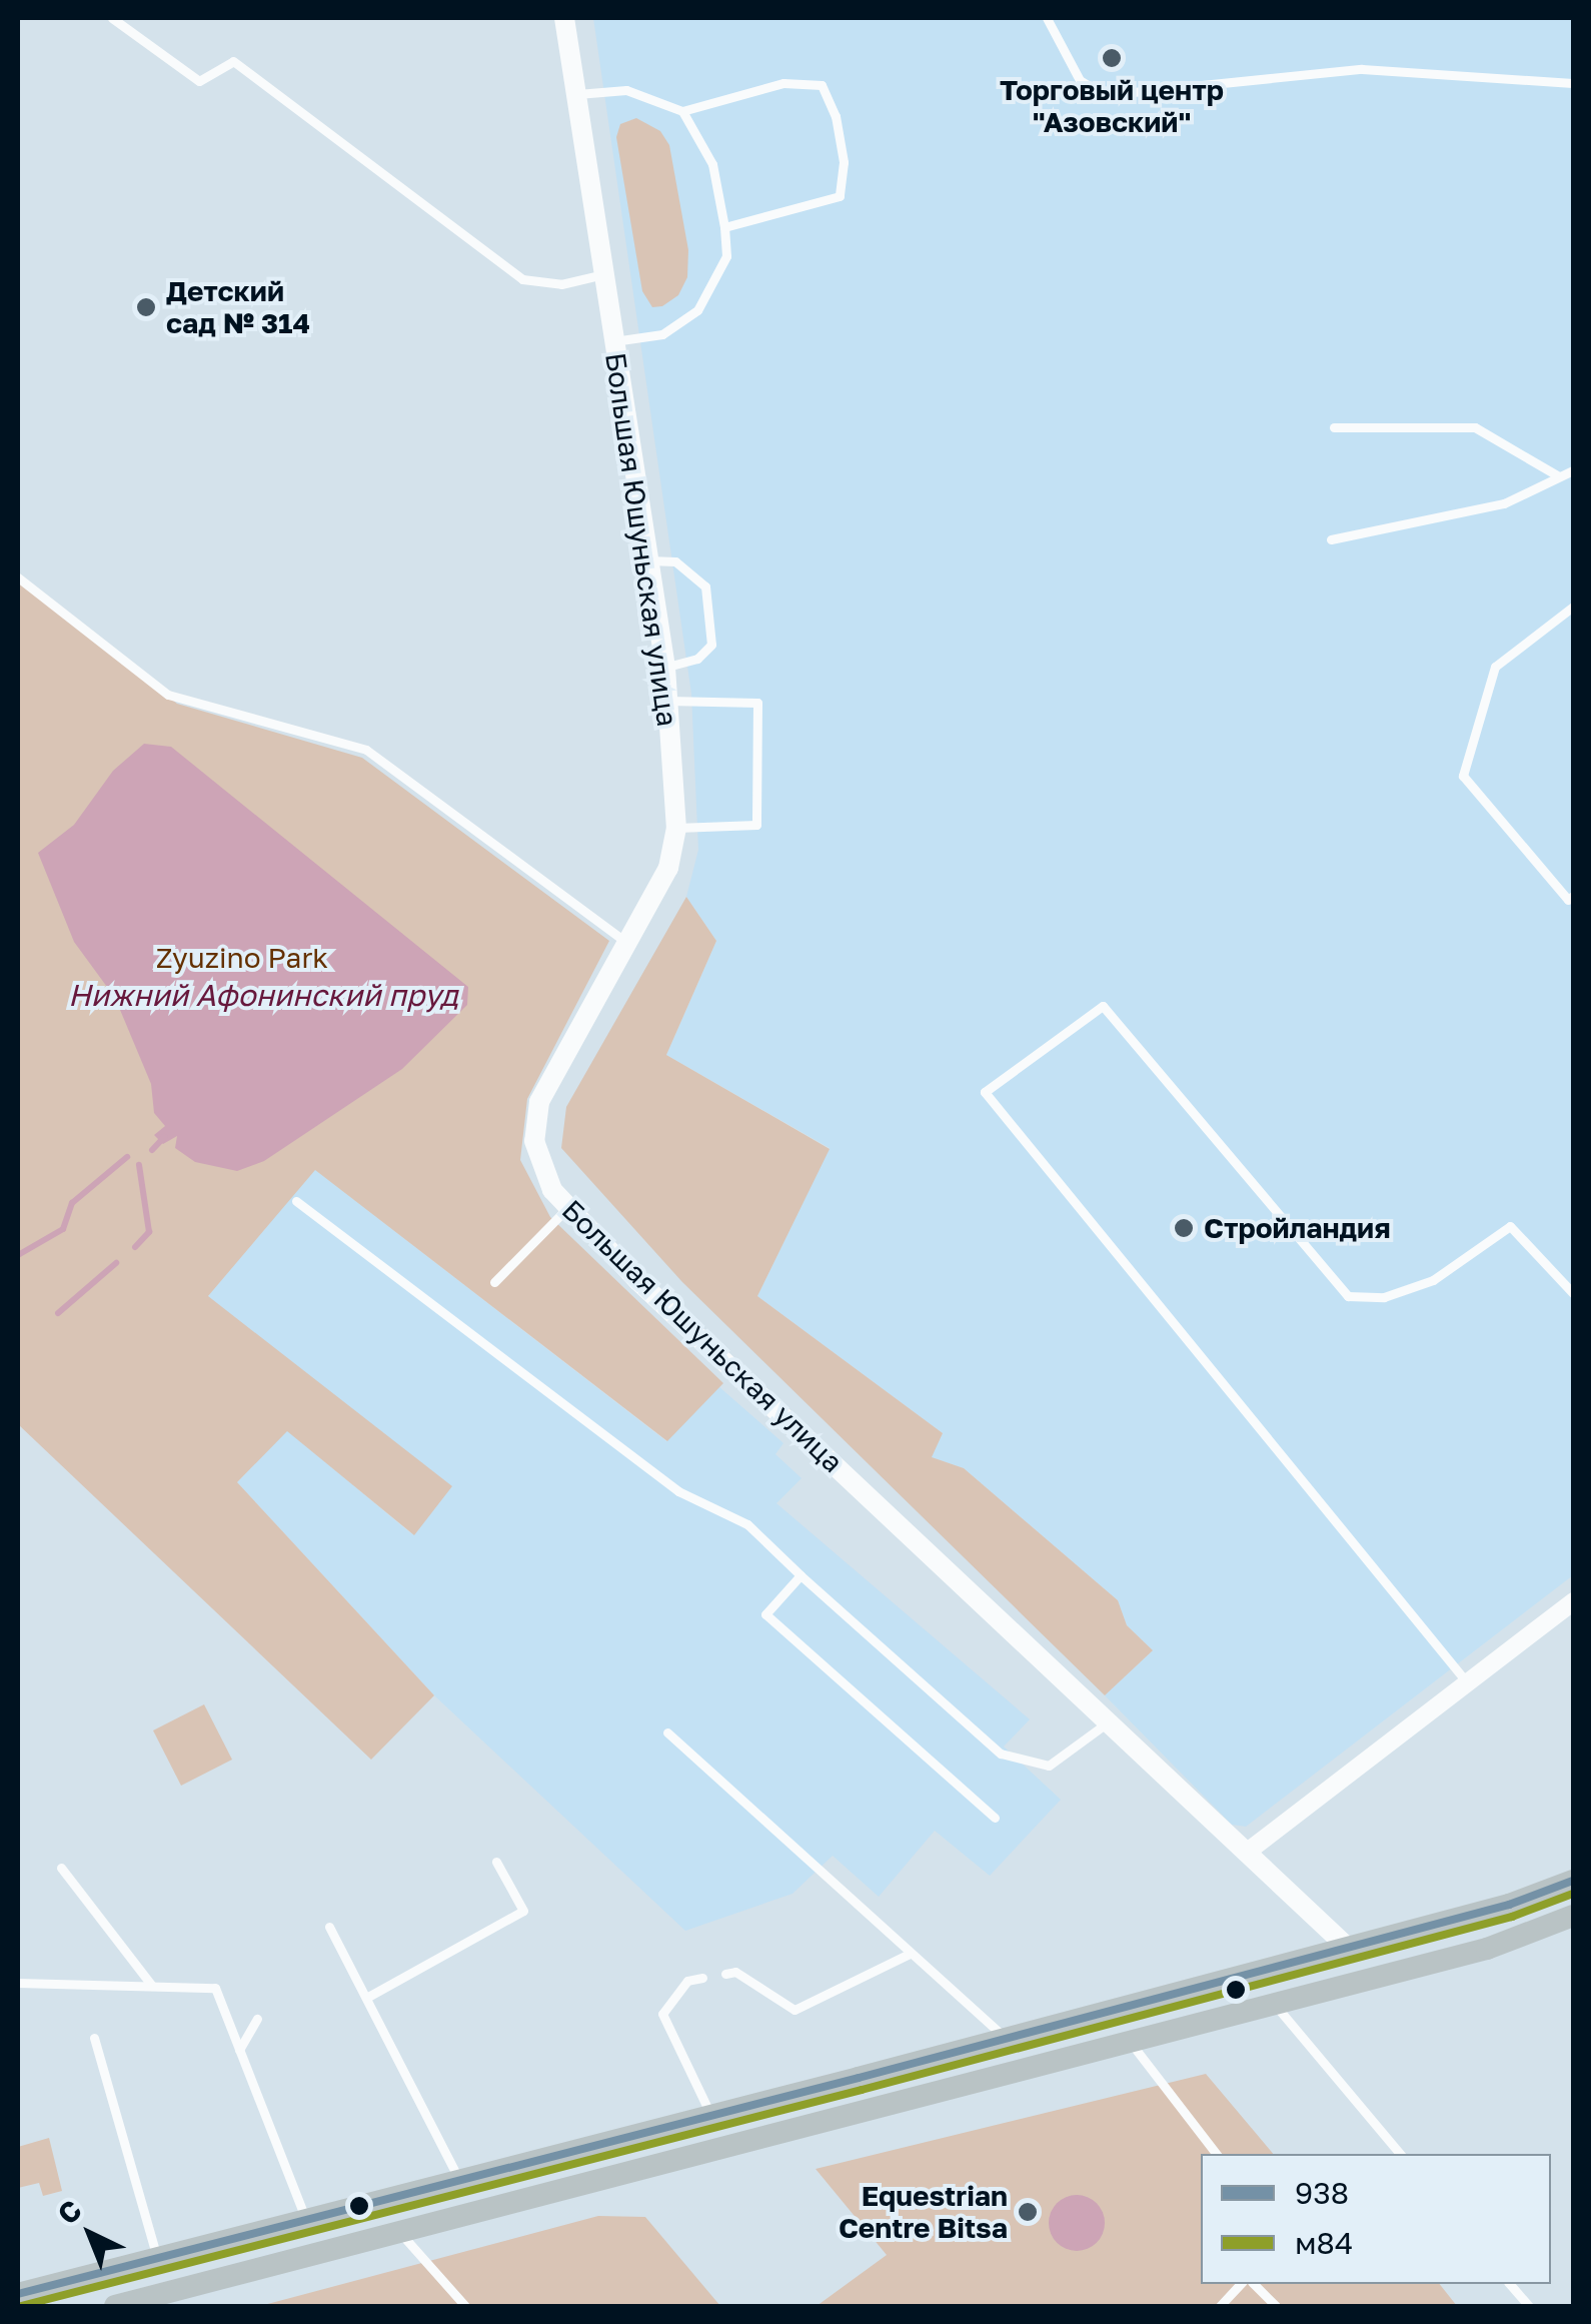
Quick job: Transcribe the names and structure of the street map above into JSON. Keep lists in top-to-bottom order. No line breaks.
{"streets":{"street":["Большая Юшуньская улица"]},"water":["Нижний Афонинский пруд"],"parks":["Zyuzino Park"],"places":["Торговый центр \"Азовский\"","Детский сад № 314","Стройландия","Equestrian Centre Bitsa"],"lines":["transit line 938","transit line м84"],"legend":["938","м84"],"north":"top left"}
